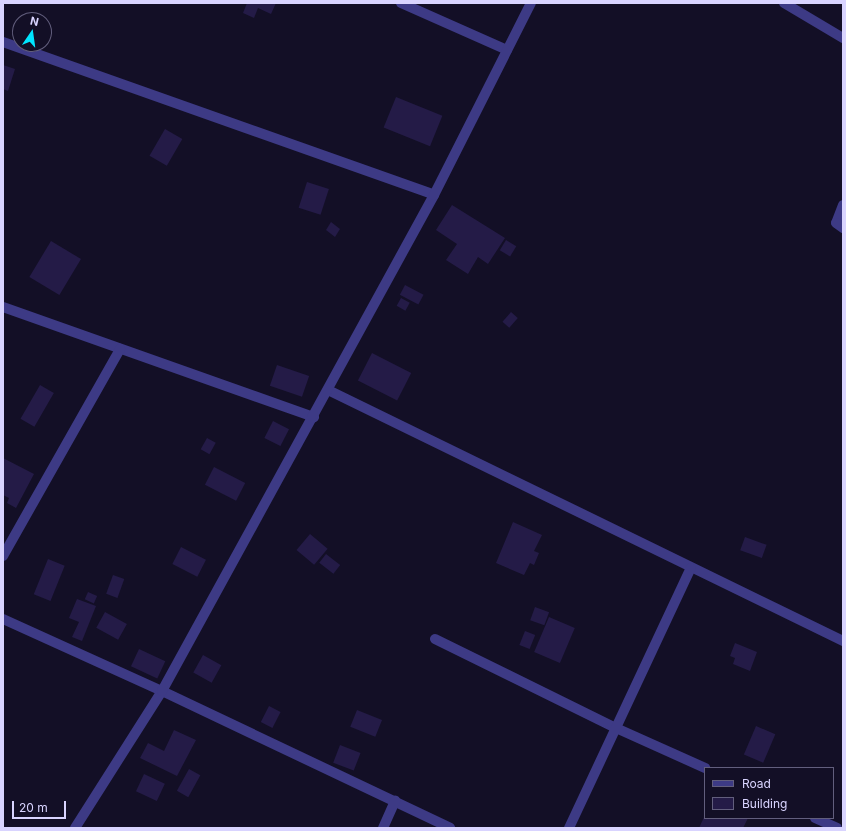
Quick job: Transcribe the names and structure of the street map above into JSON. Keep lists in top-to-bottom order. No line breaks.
{"legend":["Road","Building"],"scale_bar":"20 m","north":"top"}
